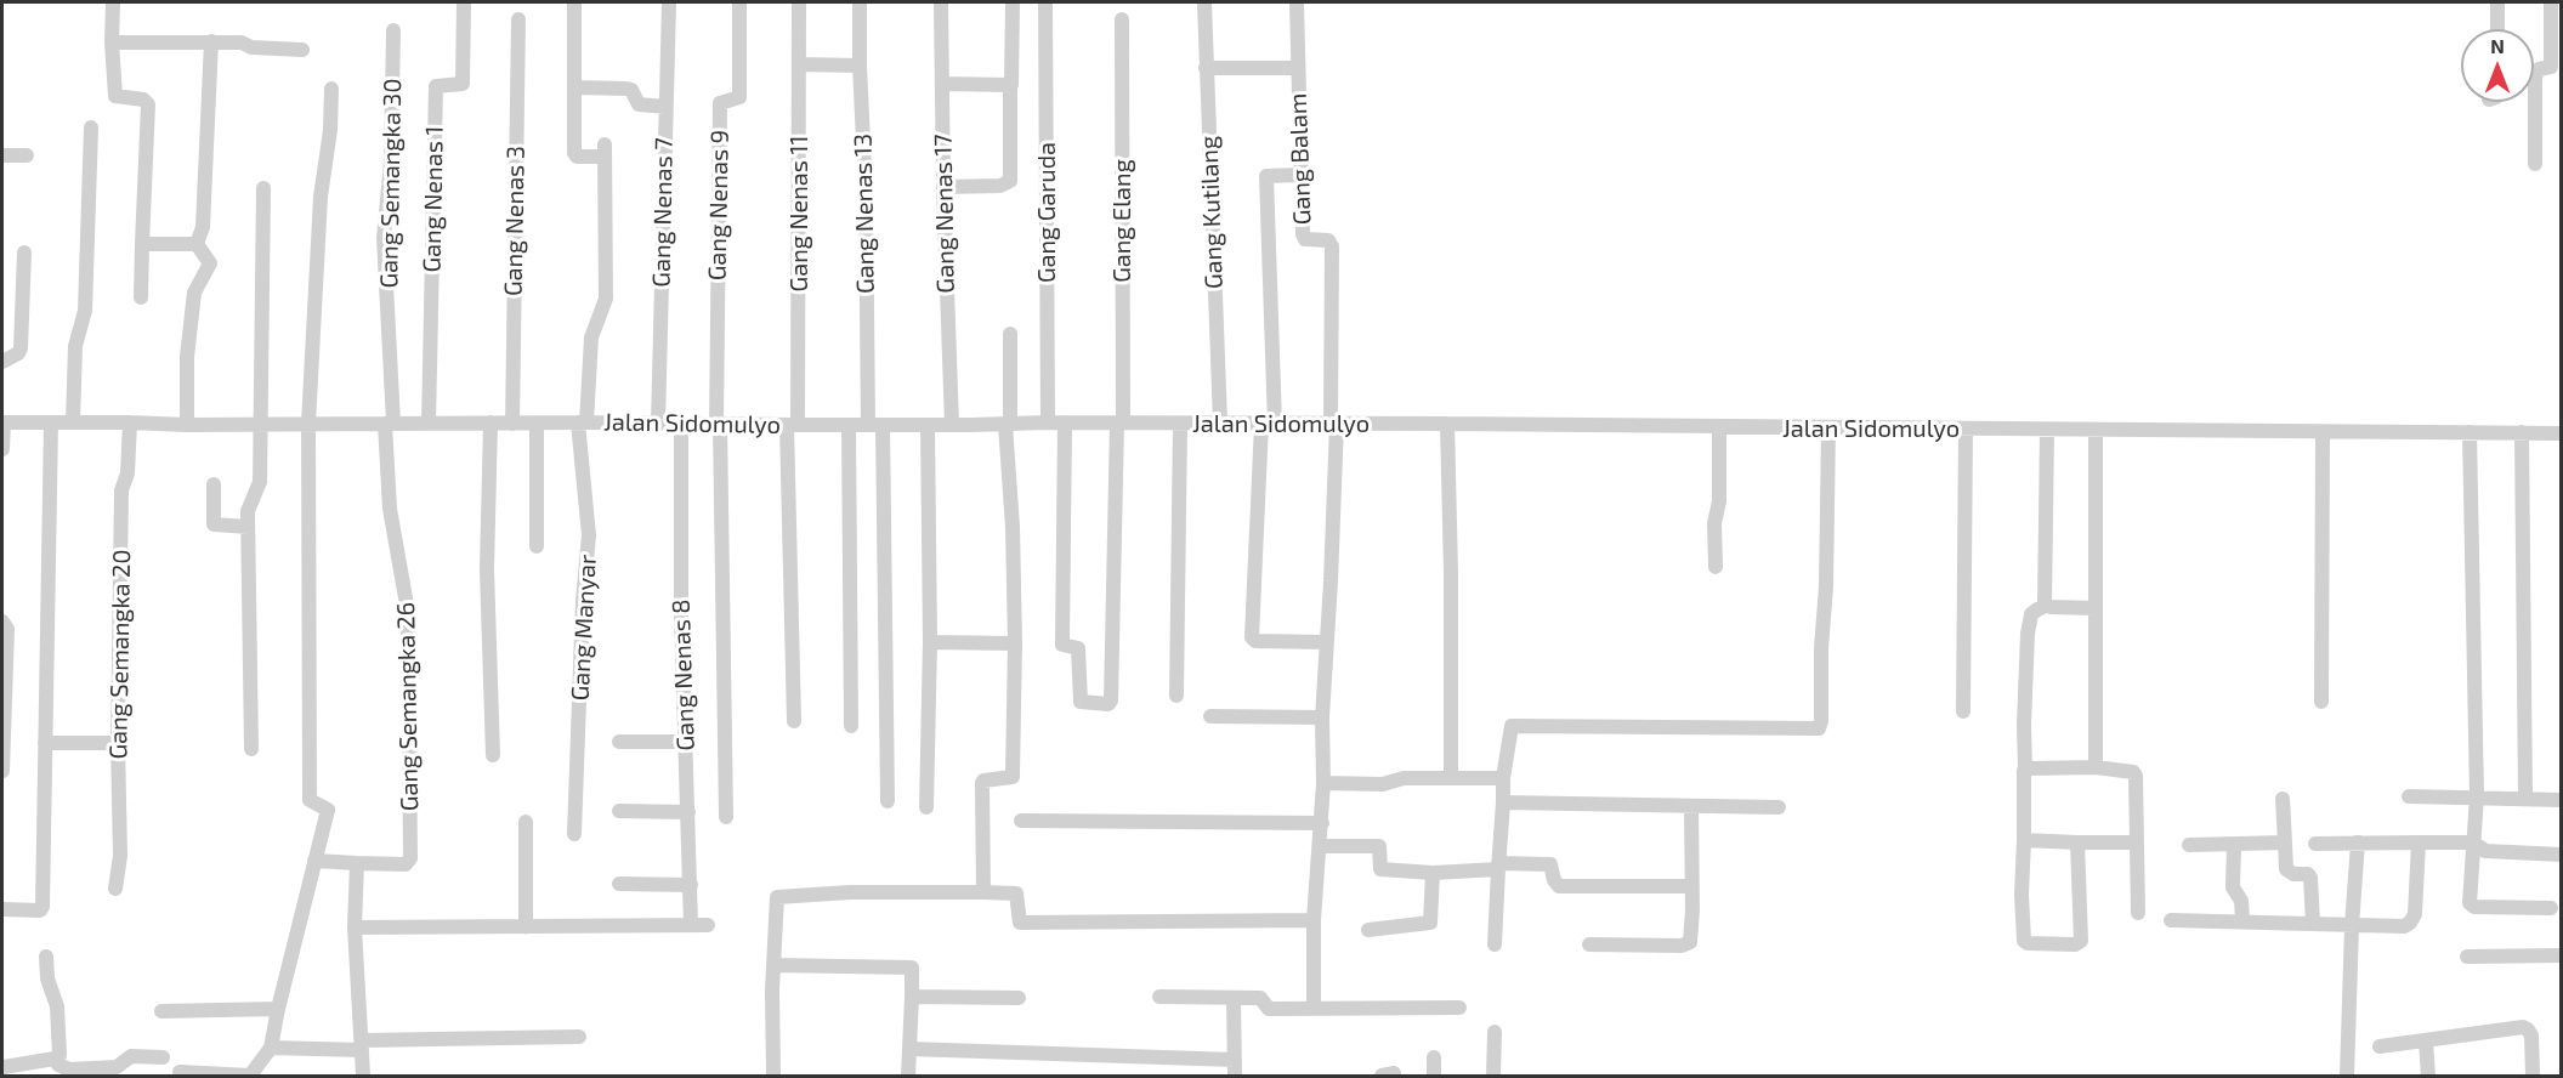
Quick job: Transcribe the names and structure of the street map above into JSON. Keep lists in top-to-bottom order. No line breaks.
{"streets":{"street":["Gang Balam","Gang Semangka 30","Gang Nenas 1","Gang Nenas 9","Gang Nenas 7","Gang Garuda","Gang Kutilang","Gang Nenas 11","Gang Nenas 13","Gang Nenas 17","Gang Nenas 3","Gang Elang","Jalan Sidomulyo","Gang Manyar","Gang Semangka 20","Gang Nenas 8","Gang Semangka 26"]},"crossings":[["Gang Balam","Jalan Sidomulyo"],["Gang Semangka 30","Jalan Sidomulyo"],["Gang Semangka 30","Gang Semangka 26"],["Gang Nenas 1","Jalan Sidomulyo"],["Gang Nenas 9","Jalan Sidomulyo"],["Gang Nenas 7","Jalan Sidomulyo"],["Gang Garuda","Jalan Sidomulyo"],["Gang Kutilang","Jalan Sidomulyo"],["Gang Nenas 11","Jalan Sidomulyo"],["Gang Nenas 13","Jalan Sidomulyo"],["Gang Nenas 17","Jalan Sidomulyo"],["Gang Nenas 3","Jalan Sidomulyo"],["Gang Elang","Jalan Sidomulyo"],["Jalan Sidomulyo","Gang Manyar"],["Jalan Sidomulyo","Gang Semangka 20"],["Jalan Sidomulyo","Gang Nenas 8"],["Jalan Sidomulyo","Gang Semangka 26"]],"north":"top"}
